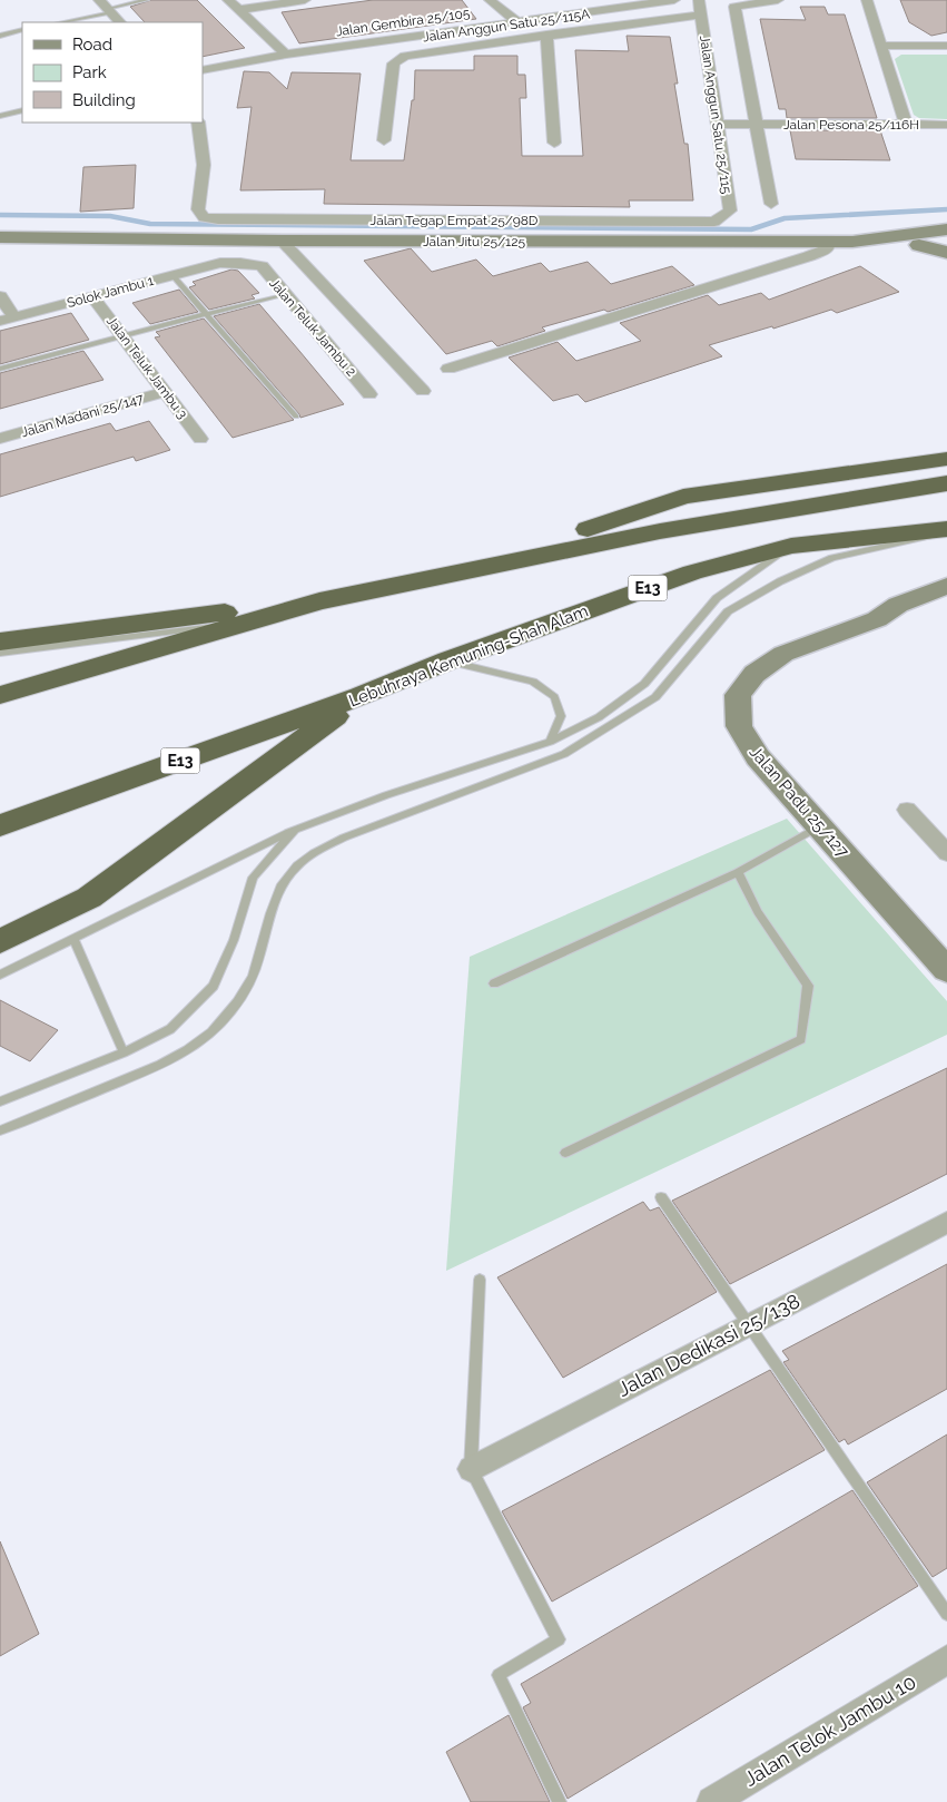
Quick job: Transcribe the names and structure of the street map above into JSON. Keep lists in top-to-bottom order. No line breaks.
{"streets":{"highway":["E13","Lebuhraya Kemuning-Shah Alam"],"street":["Jalan Gembira 25/105","Jalan Anggun Satu 25/115A","Jalan Anggun Satu 25/115","Jalan Pesona 25/116H","Jalan Tegap Empat 25/98D","Jalan Jitu 25/125","Solok Jambu 1","Jalan Teluk Jambu 2","Jalan Teluk Jambu 3","Jalan Madani 25/147","Jalan Padu 25/127","Jalan Dedikasi 25/138","Jalan Telok Jambu 10"]},"crossings":[["Jalan Anggun Satu 25/115A","Jalan Anggun Satu 25/115"],["Jalan Anggun Satu 25/115","Jalan Tegap Empat 25/98D"],["Solok Jambu 1","Jalan Teluk Jambu 2"],["Solok Jambu 1","Jalan Teluk Jambu 3"],["Jalan Teluk Jambu 3","Jalan Madani 25/147"]],"legend":["Road","Park","Building"]}
